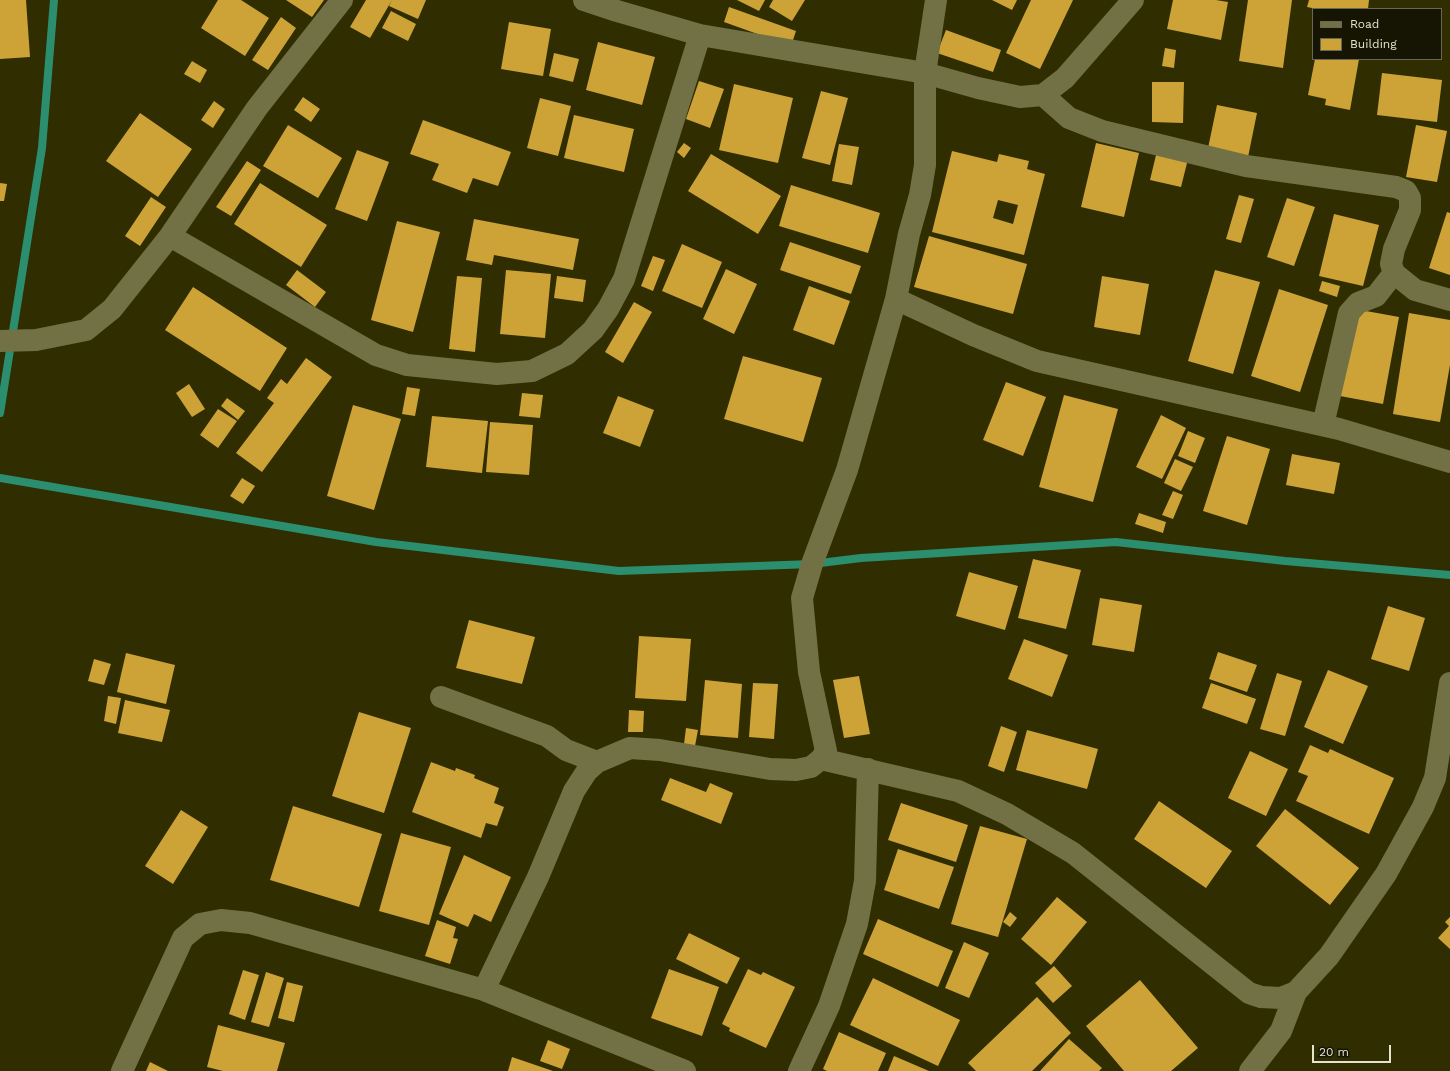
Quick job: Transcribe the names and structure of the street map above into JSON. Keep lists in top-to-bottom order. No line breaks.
{"legend":["Road","Building"],"scale_bar":"20 m"}
